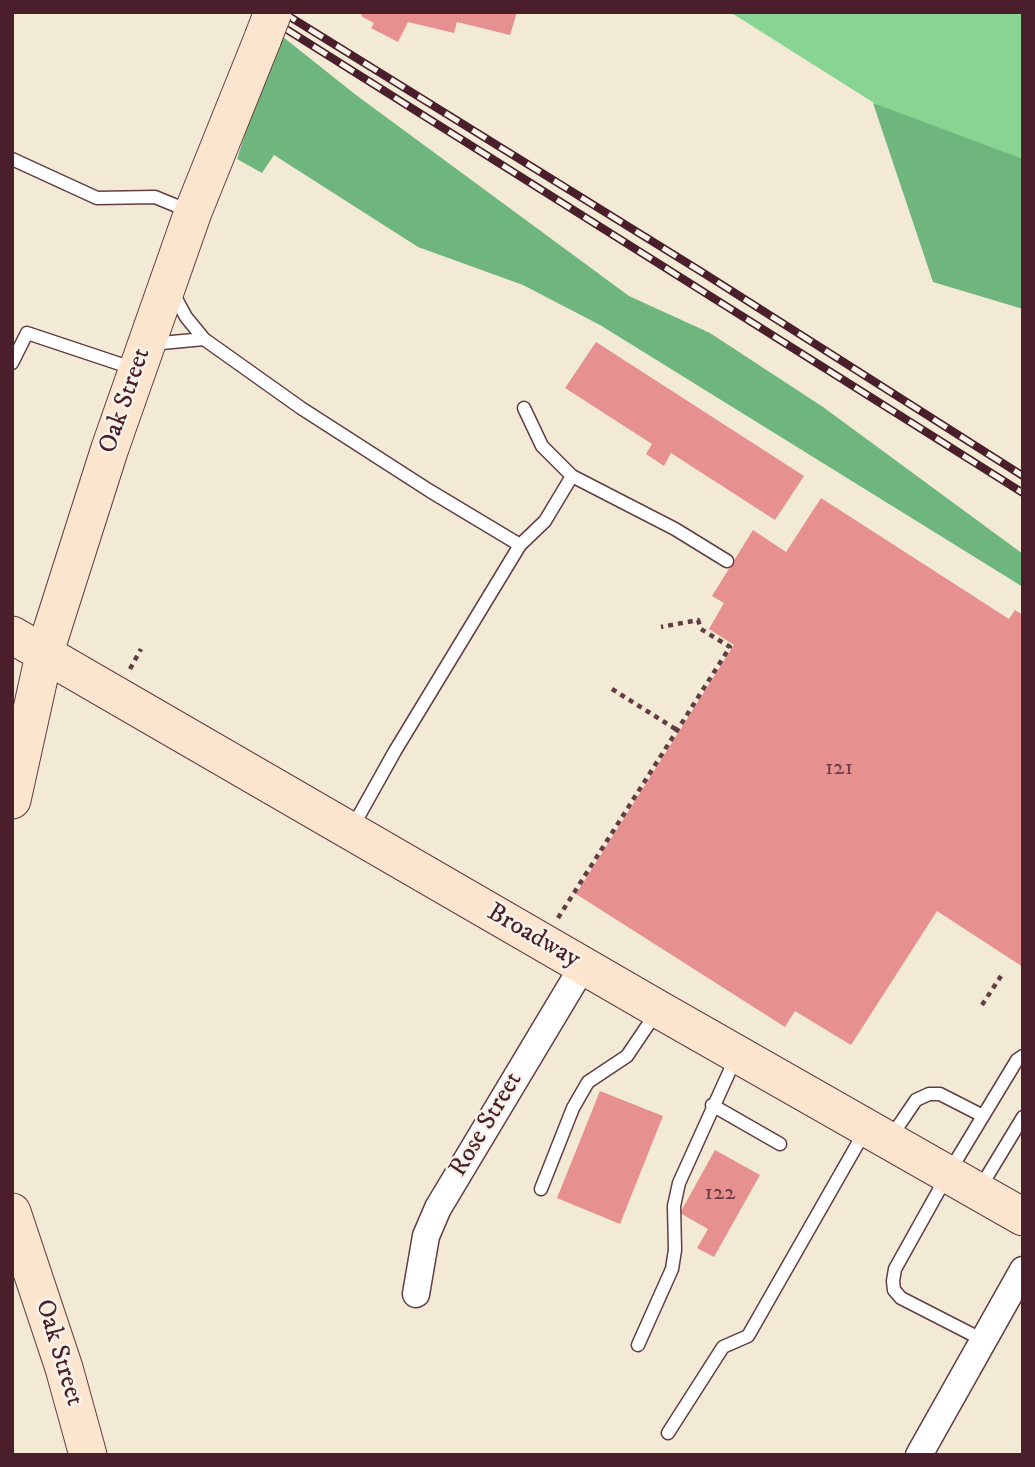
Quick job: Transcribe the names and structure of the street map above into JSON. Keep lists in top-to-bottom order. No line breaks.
{"streets":{"street":["Oak Street","Broadway","Rose Street"]},"crossings":[["Oak Street","Broadway"],["Broadway","Rose Street"]],"house_numbers":["121","122"]}
